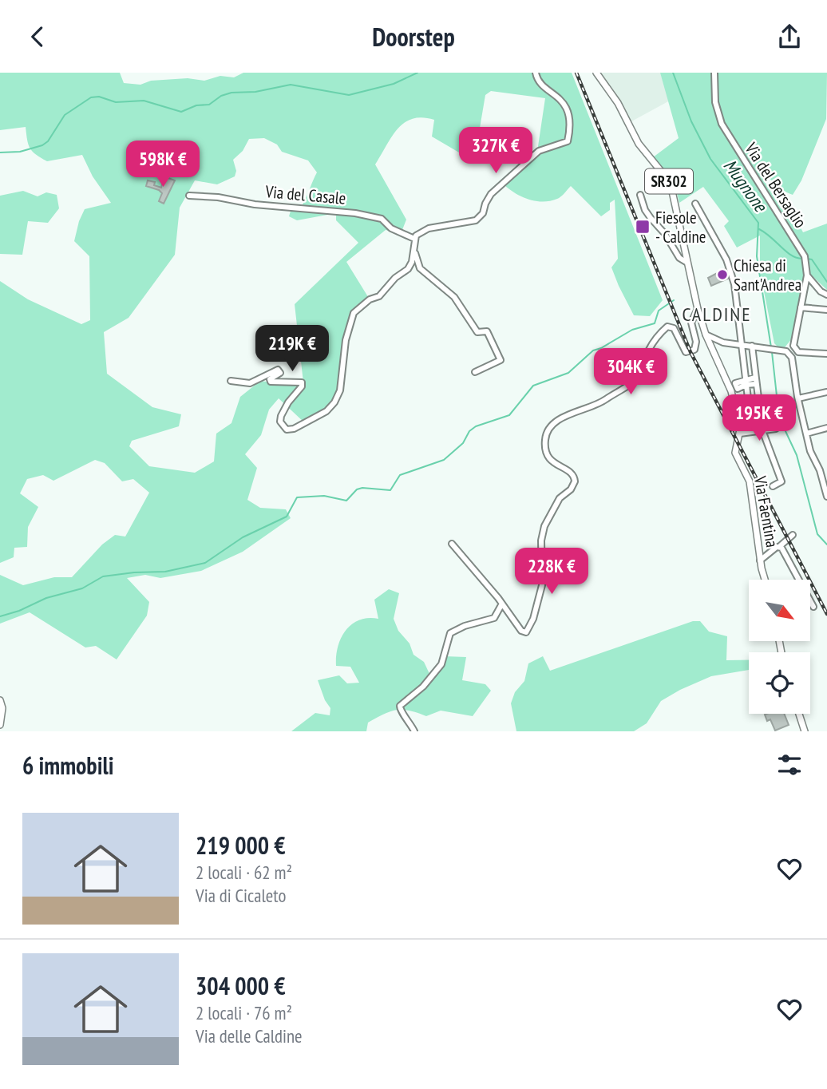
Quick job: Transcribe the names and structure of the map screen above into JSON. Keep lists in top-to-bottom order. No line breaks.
{"streets":{"main road":["SR302","Via Faentina"],"street":["Via del Bersaglio","Via del Casale"]},"districts":["CALDINE"],"water":["Mugnone"],"places":{"transit":["Fiesole - Caldine"],"other":["Chiesa di Sant'Andrea"]},"north":"bottom right","page":{"header":"Doorstep","price":["327K €","598K €","219K €","304K €","195K €","228K €"],"heading":"6 immobili","list":[{"name":"219 000 €","note":"2 locali · 62 m² · Via di Cicaleto"},{"name":"304 000 €","note":"2 locali · 76 m² · Via delle Caldine"}]}}
